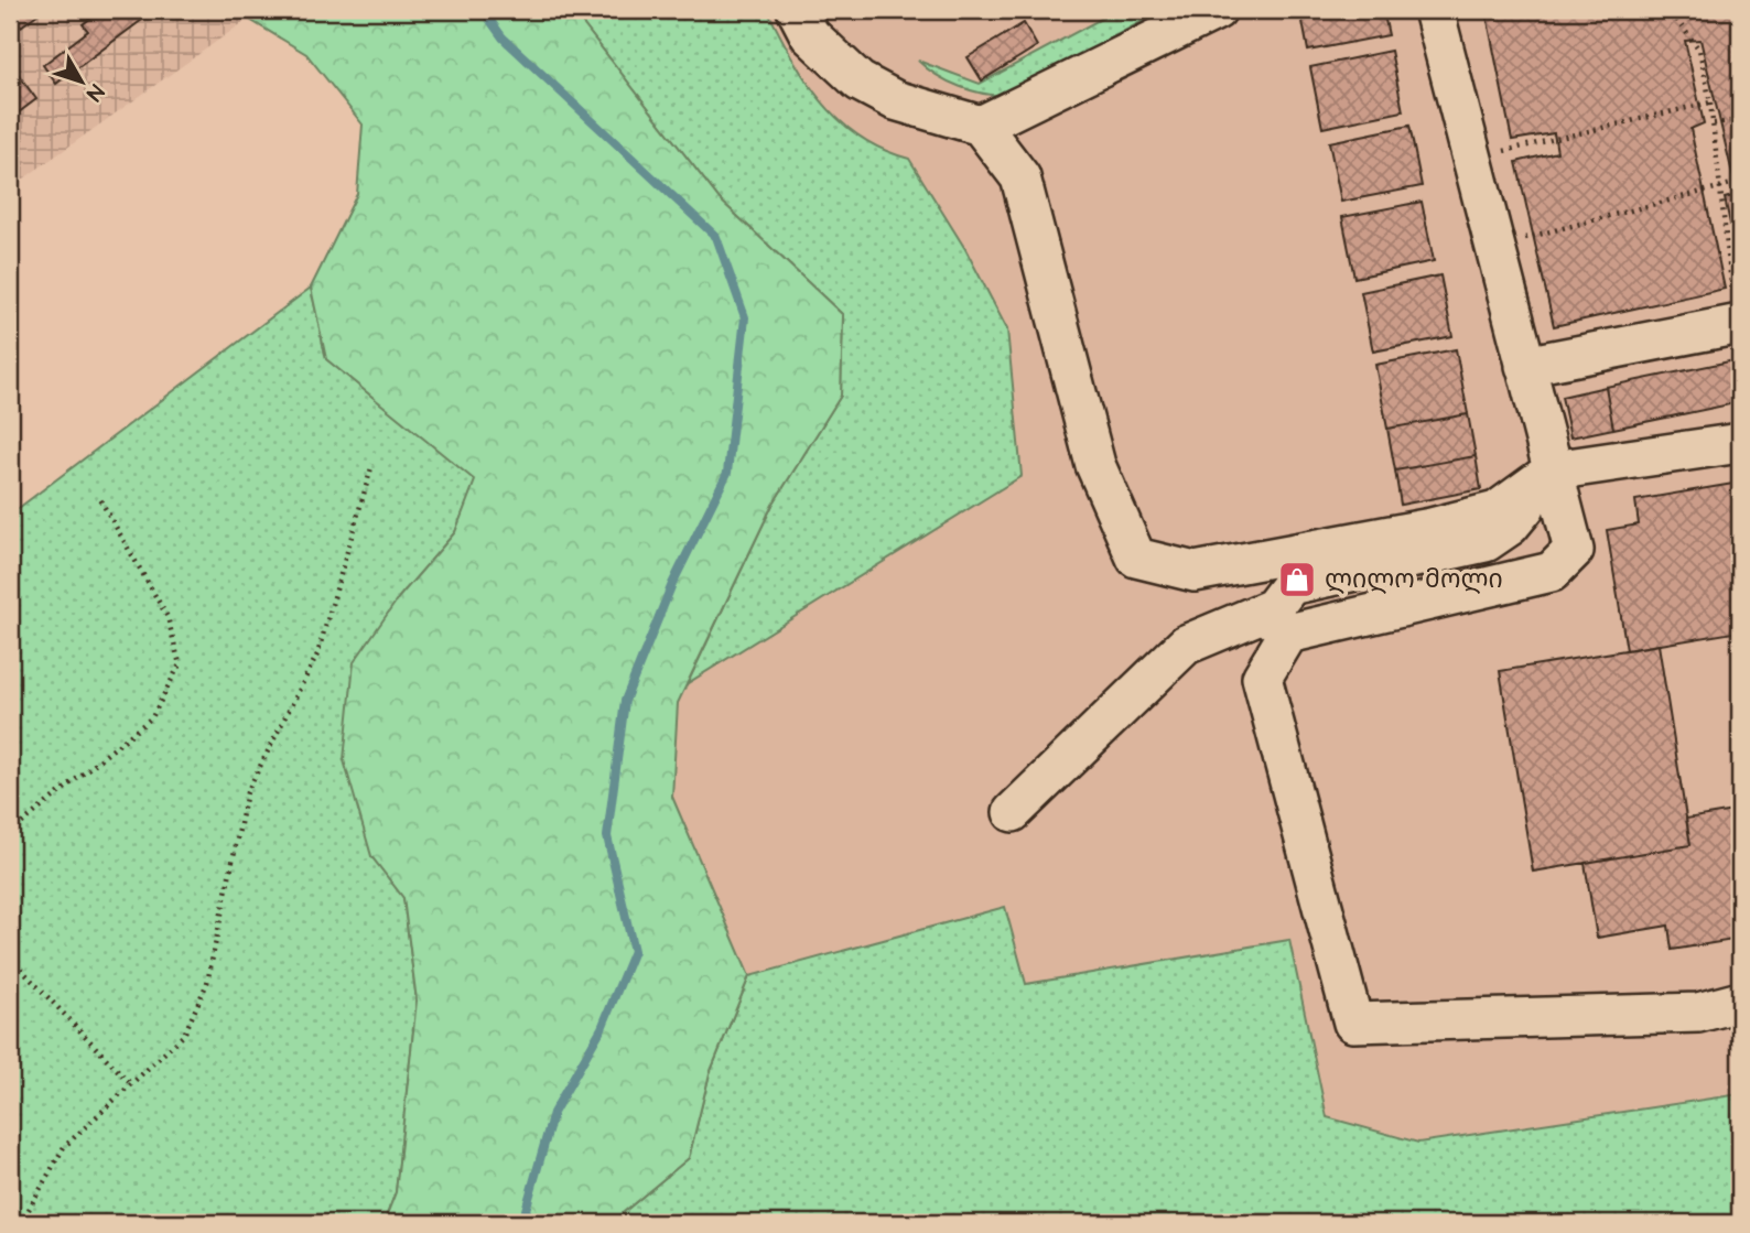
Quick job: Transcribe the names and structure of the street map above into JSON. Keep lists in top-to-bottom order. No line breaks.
{"places":{"shop":["ლილო მოლი"]},"north":"bottom right"}
